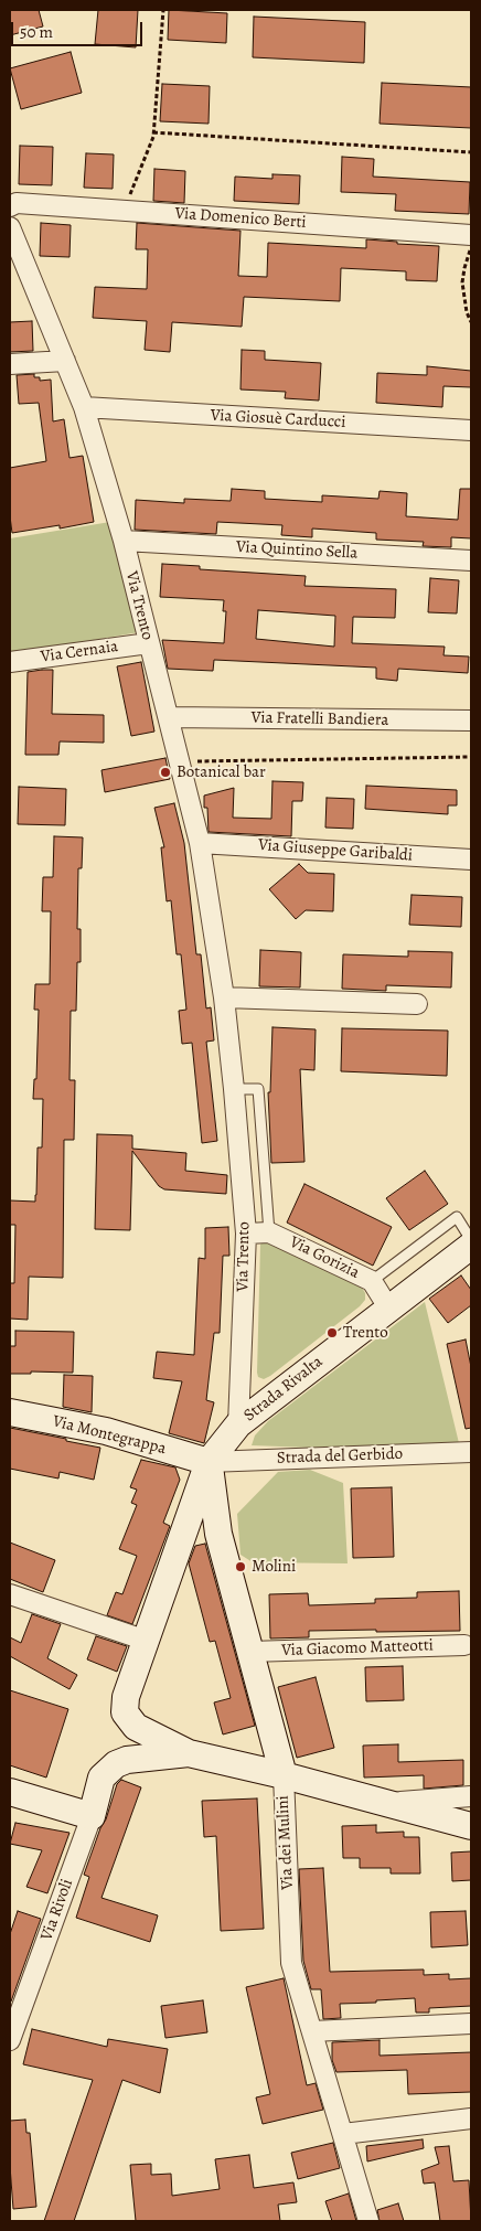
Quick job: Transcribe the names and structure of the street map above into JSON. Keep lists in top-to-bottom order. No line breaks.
{"streets":{"street":["Via Domenico Berti","Via Giosuè Carducci","Via Quintino Sella","Via Trento","Via Cernaia","Via Fratelli Bandiera","Via Giuseppe Garibaldi","Via Gorizia","Strada Rivalta","Via Montegrappa","Strada del Gerbido","Via Giacomo Matteotti","Via dei Mulini","Via Rivoli"]},"crossings":[["Via Giosuè Carducci","Via Trento"],["Via Quintino Sella","Via Trento"],["Via Trento","Via Cernaia"],["Via Trento","Via Fratelli Bandiera"],["Via Trento","Via Giuseppe Garibaldi"],["Via Trento","Via Gorizia"],["Via Trento","Strada Rivalta"],["Via Gorizia","Strada Rivalta"],["Strada Rivalta","Via Montegrappa"],["Strada Rivalta","Strada del Gerbido"],["Strada Rivalta","Via dei Mulini"],["Via Montegrappa","Strada del Gerbido"],["Via Montegrappa","Via dei Mulini"],["Strada del Gerbido","Via dei Mulini"],["Via Giacomo Matteotti","Via dei Mulini"]],"places":["Botanical bar","Trento","Molini"],"scale_bar":"50 m"}
